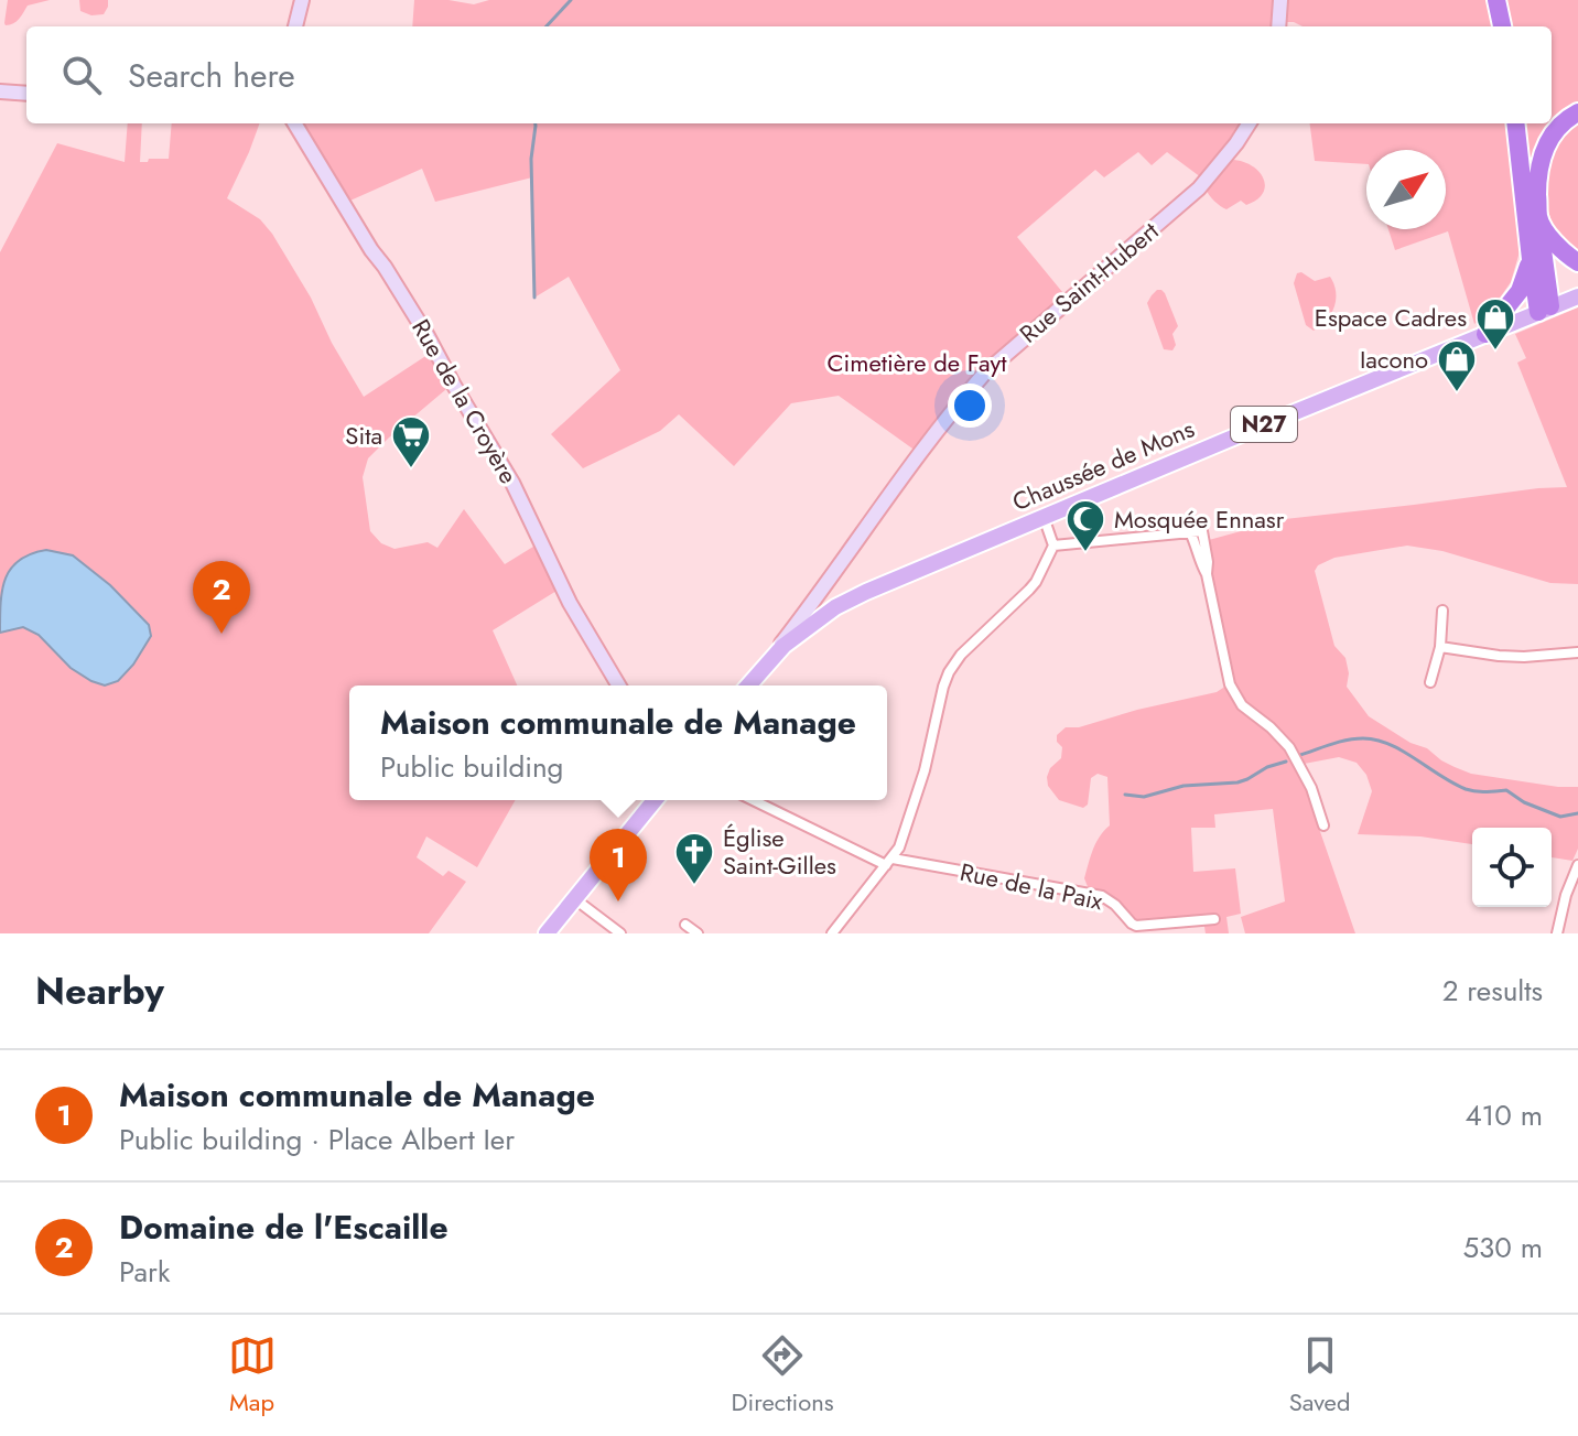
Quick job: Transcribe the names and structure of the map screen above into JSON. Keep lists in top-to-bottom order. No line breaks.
{"streets":{"main road":["N27","Chaussée de Mons"],"street":["Rue Saint-Hubert","Rue de la Croyère","Rue de la Paix"]},"crossings":[["Rue Saint-Hubert","N27"],["N27","Chaussée de Mons"]],"parks":["Cimetière de Fayt"],"places":{"shop":["Espace Cadres","Iacono"],"supermarket":["Sita"],"mosque":["Mosquée Ennasr"],"church":["Église Saint-Gilles"]},"north":"top right","page":{"search":"Search here","pins":["2","1"],"popup":["Maison communale de Manage","Public building"],"heading":["Nearby","2 results"],"list":[{"mark":"1","name":"Maison communale de Manage","note":"Public building · Place Albert Ier","value":"410 m"},{"mark":"2","name":"Domaine de l'Escaille","note":"Park","value":"530 m"}],"nav":["Map","Directions","Saved"]}}
